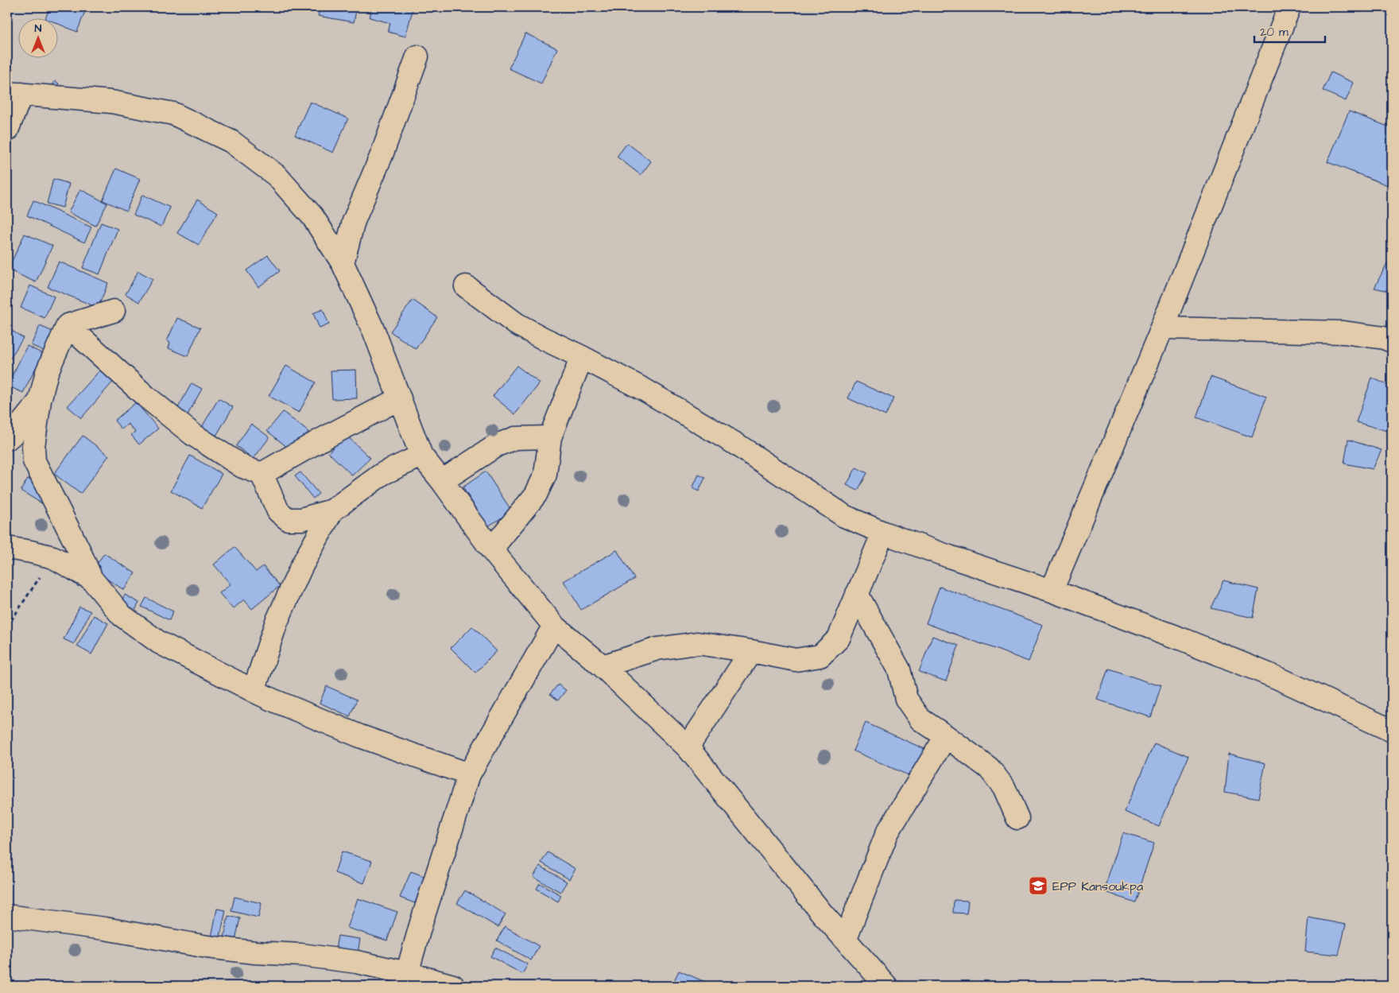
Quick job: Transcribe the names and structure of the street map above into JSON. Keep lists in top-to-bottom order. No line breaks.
{"places":{"school or university":["EPP Kansoukpa"]},"scale_bar":"20 m","north":"top"}
